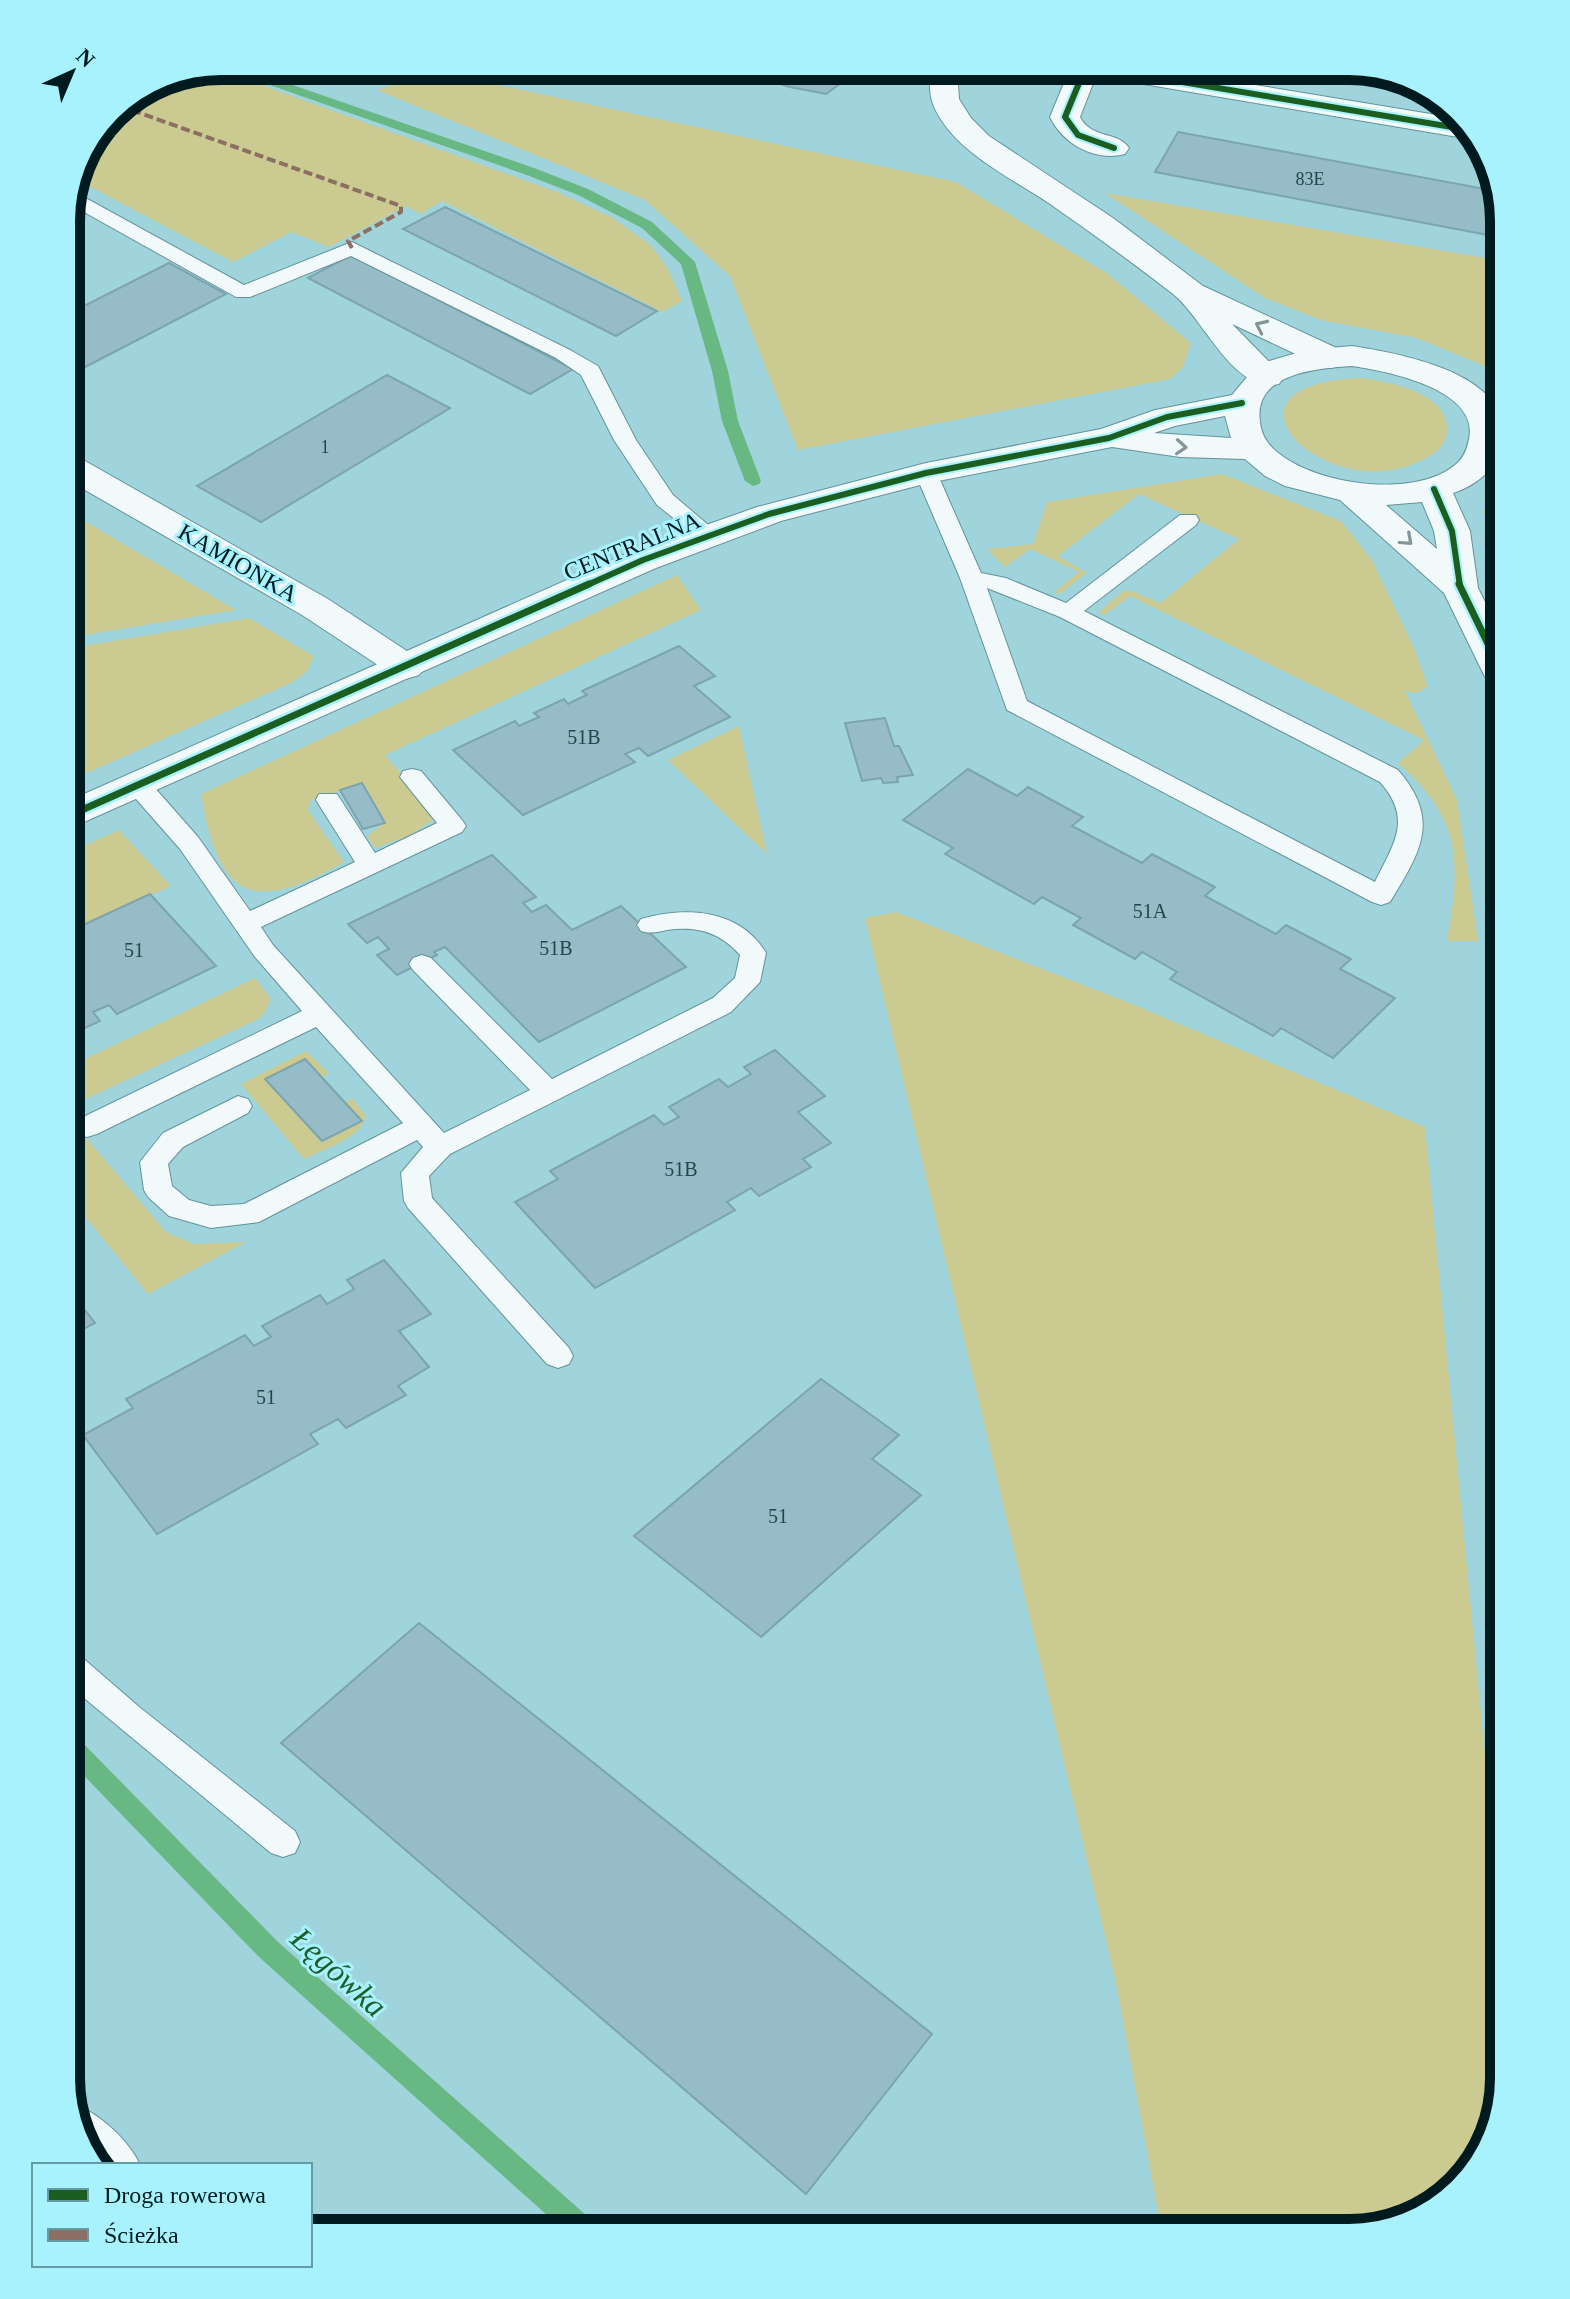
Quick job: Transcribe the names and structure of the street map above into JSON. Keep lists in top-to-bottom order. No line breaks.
{"streets":{"street":["CENTRALNA","KAMIONKA"]},"crossings":[["CENTRALNA","KAMIONKA"]],"water":["Łęgówka"],"house_numbers":["83E","1","51B","51A","51B","51","51B","51","51"],"legend":["Droga rowerowa","Ścieżka"],"north":"top right"}
